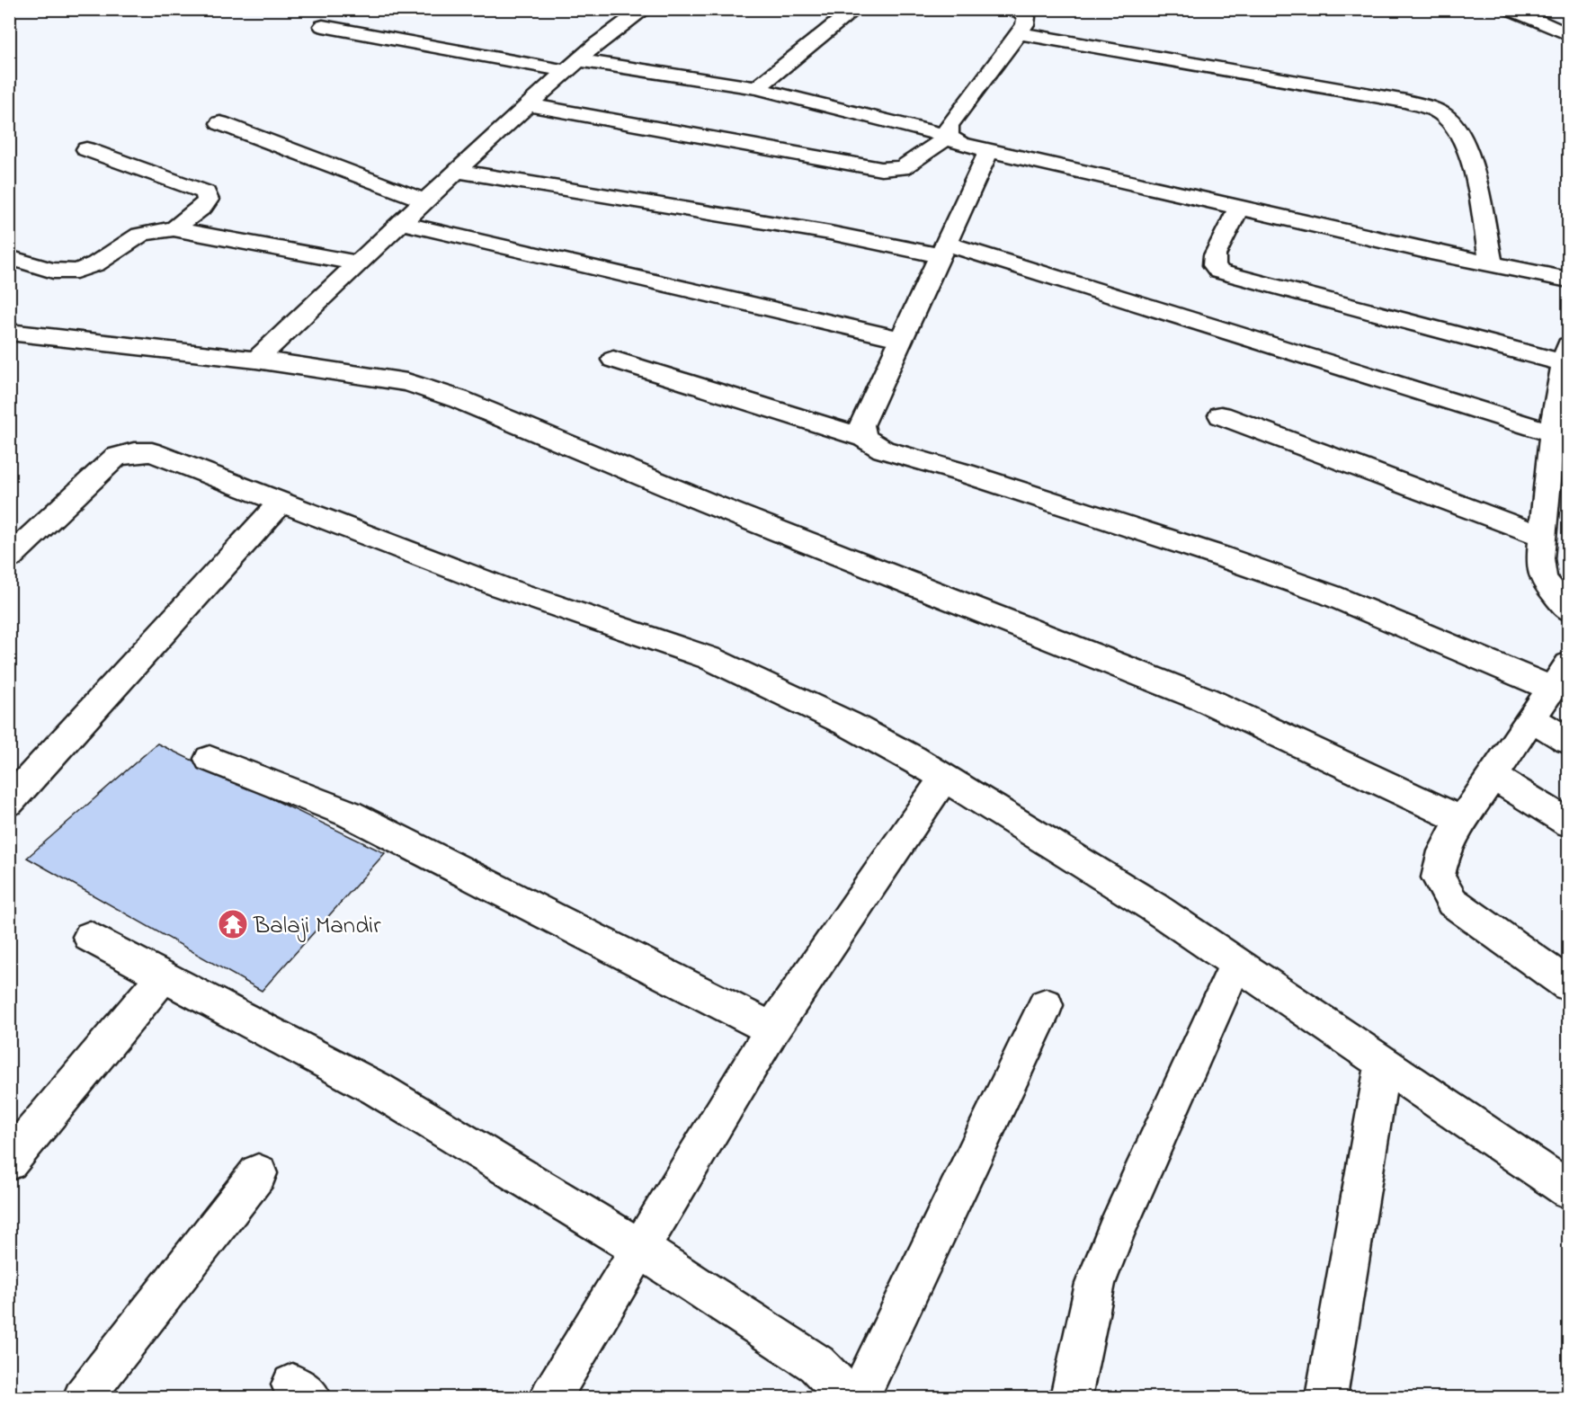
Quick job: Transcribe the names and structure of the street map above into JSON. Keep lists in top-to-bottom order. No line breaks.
{"places":{"temple":["Balaji Mandir"]}}
